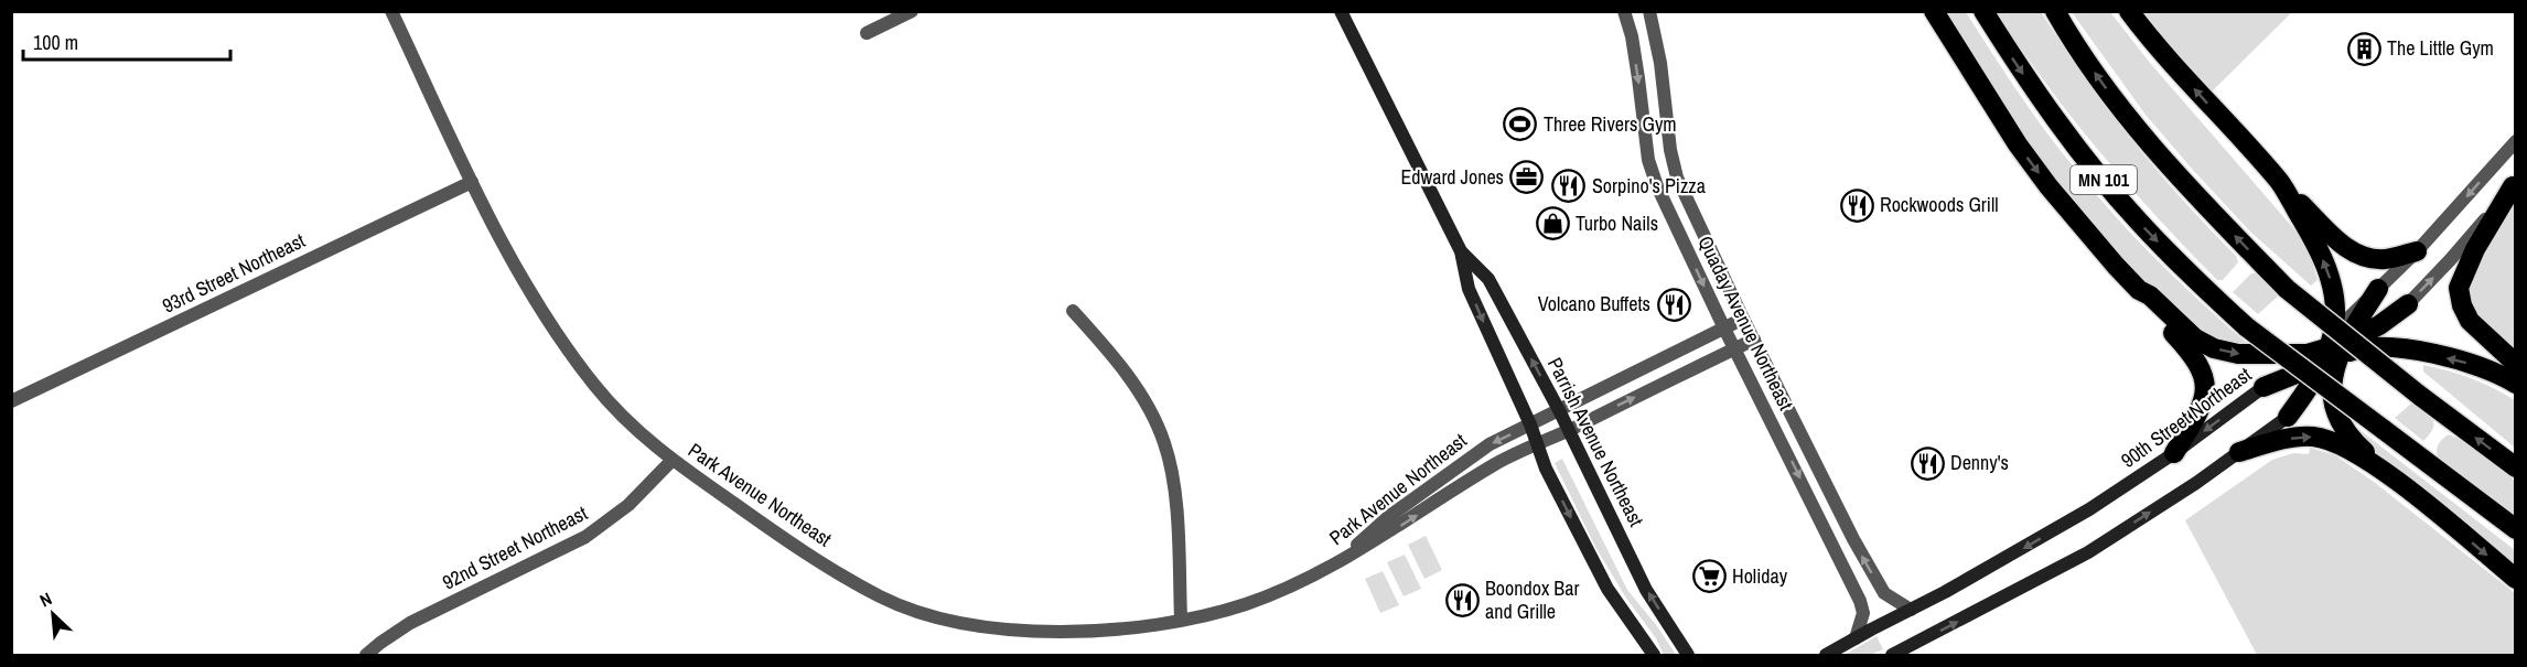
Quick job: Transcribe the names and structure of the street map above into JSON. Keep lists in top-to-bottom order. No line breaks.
{"streets":{"highway":["MN 101"],"main road":["90th Street Northeast","Parrish Avenue Northeast"],"street":["93rd Street Northeast","Quaday Avenue Northeast","Park Avenue Northeast","92nd Street Northeast"]},"crossings":[["93rd Street Northeast","Park Avenue Northeast"],["Quaday Avenue Northeast","90th Street Northeast"],["Quaday Avenue Northeast","Park Avenue Northeast"],["Parrish Avenue Northeast","Park Avenue Northeast"],["Park Avenue Northeast","92nd Street Northeast"]],"places":{"building":["The Little Gym"],"sports":["Three Rivers Gym"],"office":["Edward Jones"],"restaurant":["Sorpino's Pizza","Rockwoods Grill","Volcano Buffets","Denny's","Boondox Bar and Grille"],"shop":["Turbo Nails"],"supermarket":["Holiday"]},"scale_bar":"100 m","north":"top left"}
